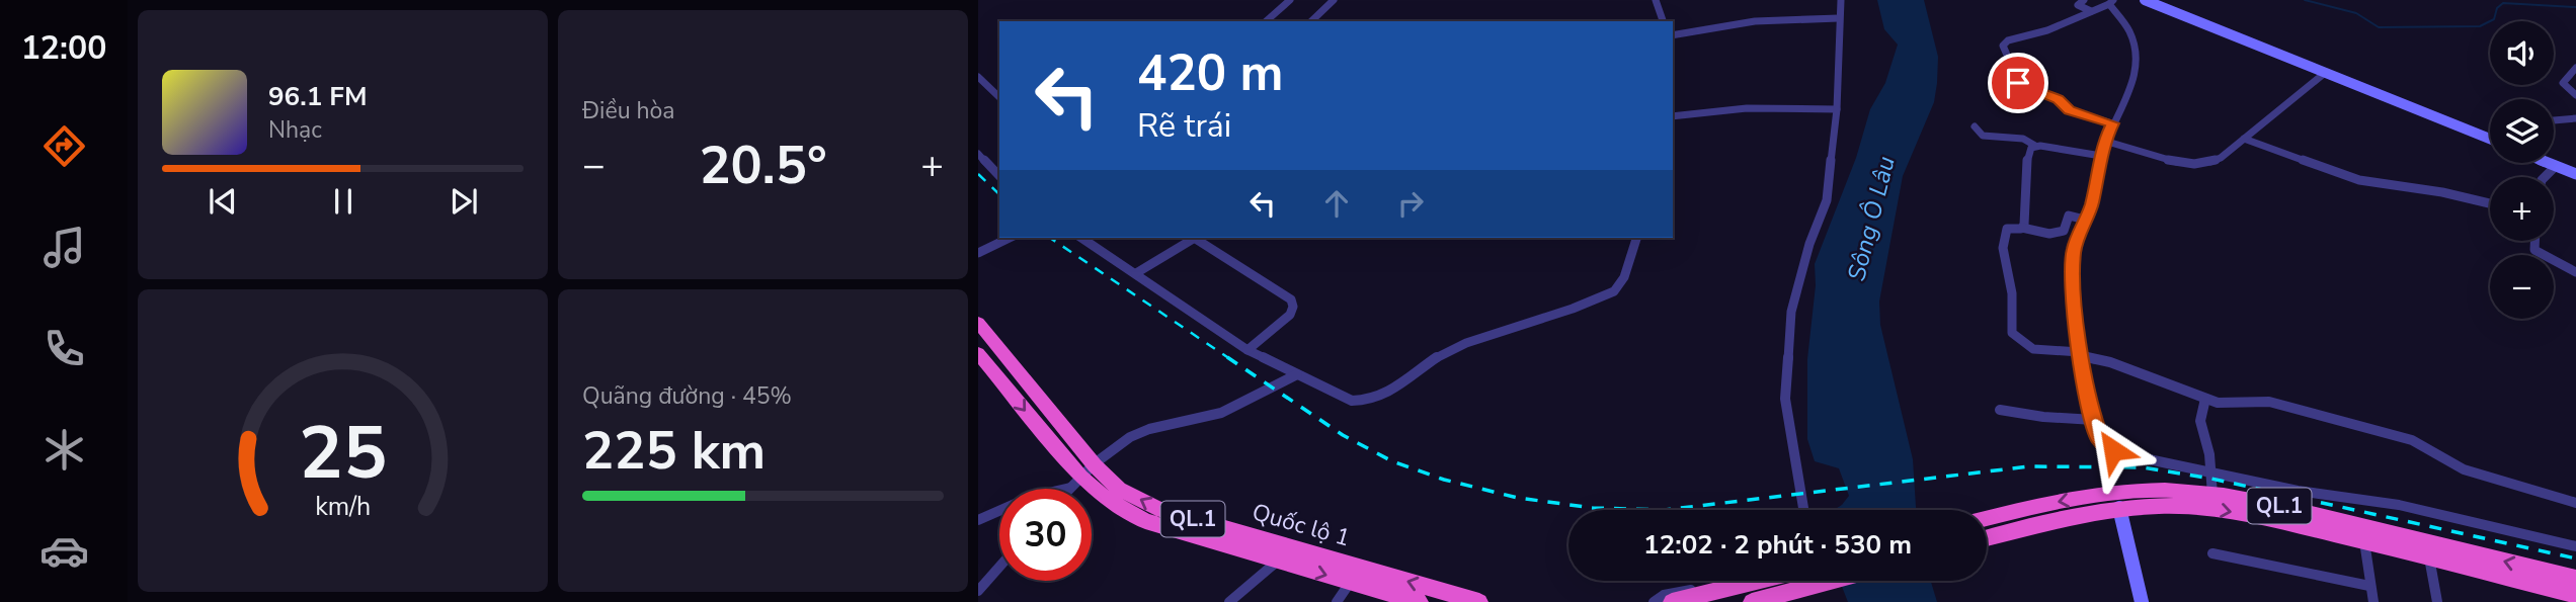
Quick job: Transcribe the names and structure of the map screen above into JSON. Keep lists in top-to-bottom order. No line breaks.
{"streets":{"highway":["QL.1","Quốc lộ 1"]},"water":["Sông Ô Lâu"],"page":{"tabs":"12:00","tile":["Điều hòa",["Quãng đường · 45%","225 km"]],"map_buttons":["+","−"],"turn":["420 m","Rẽ trái"],"song":["96.1 FM","Nhạc"],"heat":["−","20.5°","+"],"limit":"30","trip":"12:02 · 2 phút · 530 m","gauge":["25","km/h"]}}
